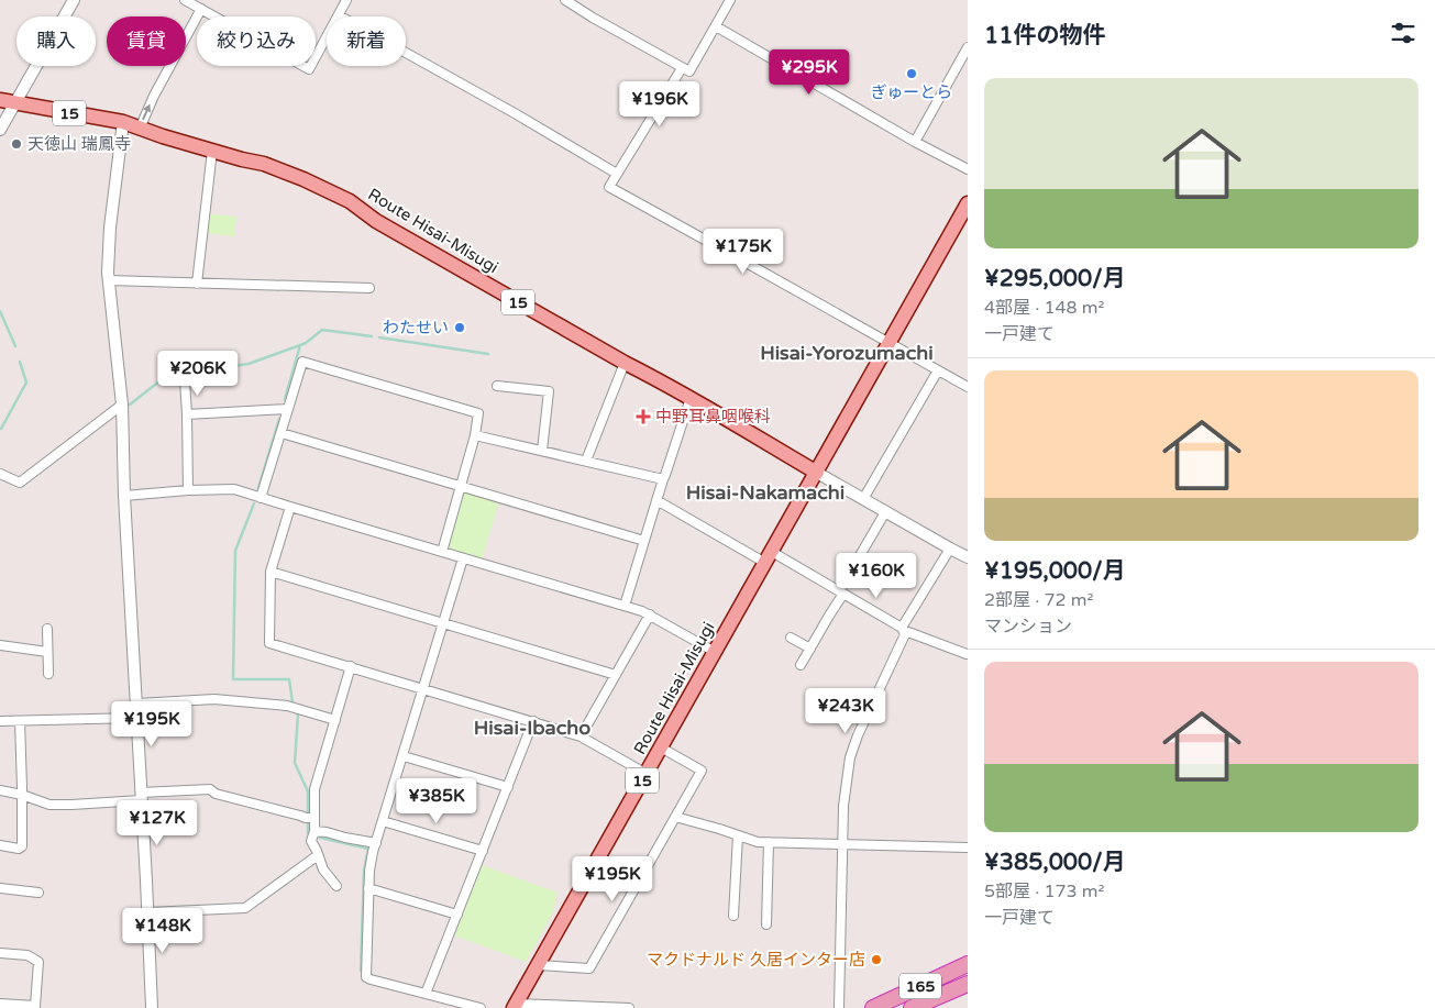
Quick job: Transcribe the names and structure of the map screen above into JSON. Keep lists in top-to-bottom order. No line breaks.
{"streets":{"highway":["165"],"main road":["15","Route Hisai-Misugi"]},"districts":["Hisai-Yorozumachi","Hisai-Nakamachi","Hisai-Ibacho"],"places":{"other":["ぎゅーとら","天徳山 瑞鳳寺","わたせい","マクドナルド 久居インター店"],"health":["中野耳鼻咽喉科"]},"page":{"heading":"11件の物件","chip":["購入","賃貸","絞り込み","新着"],"price":["¥295K","¥196K","¥175K","¥206K","¥160K","¥243K","¥195K","¥385K","¥127K","¥195K","¥148K"],"list":[{"name":"¥295,000/月","note":"4部屋 · 148 m² · 一戸建て"},{"name":"¥195,000/月","note":"2部屋 · 72 m² · マンション"},{"name":"¥385,000/月","note":"5部屋 · 173 m² · 一戸建て"}]}}
